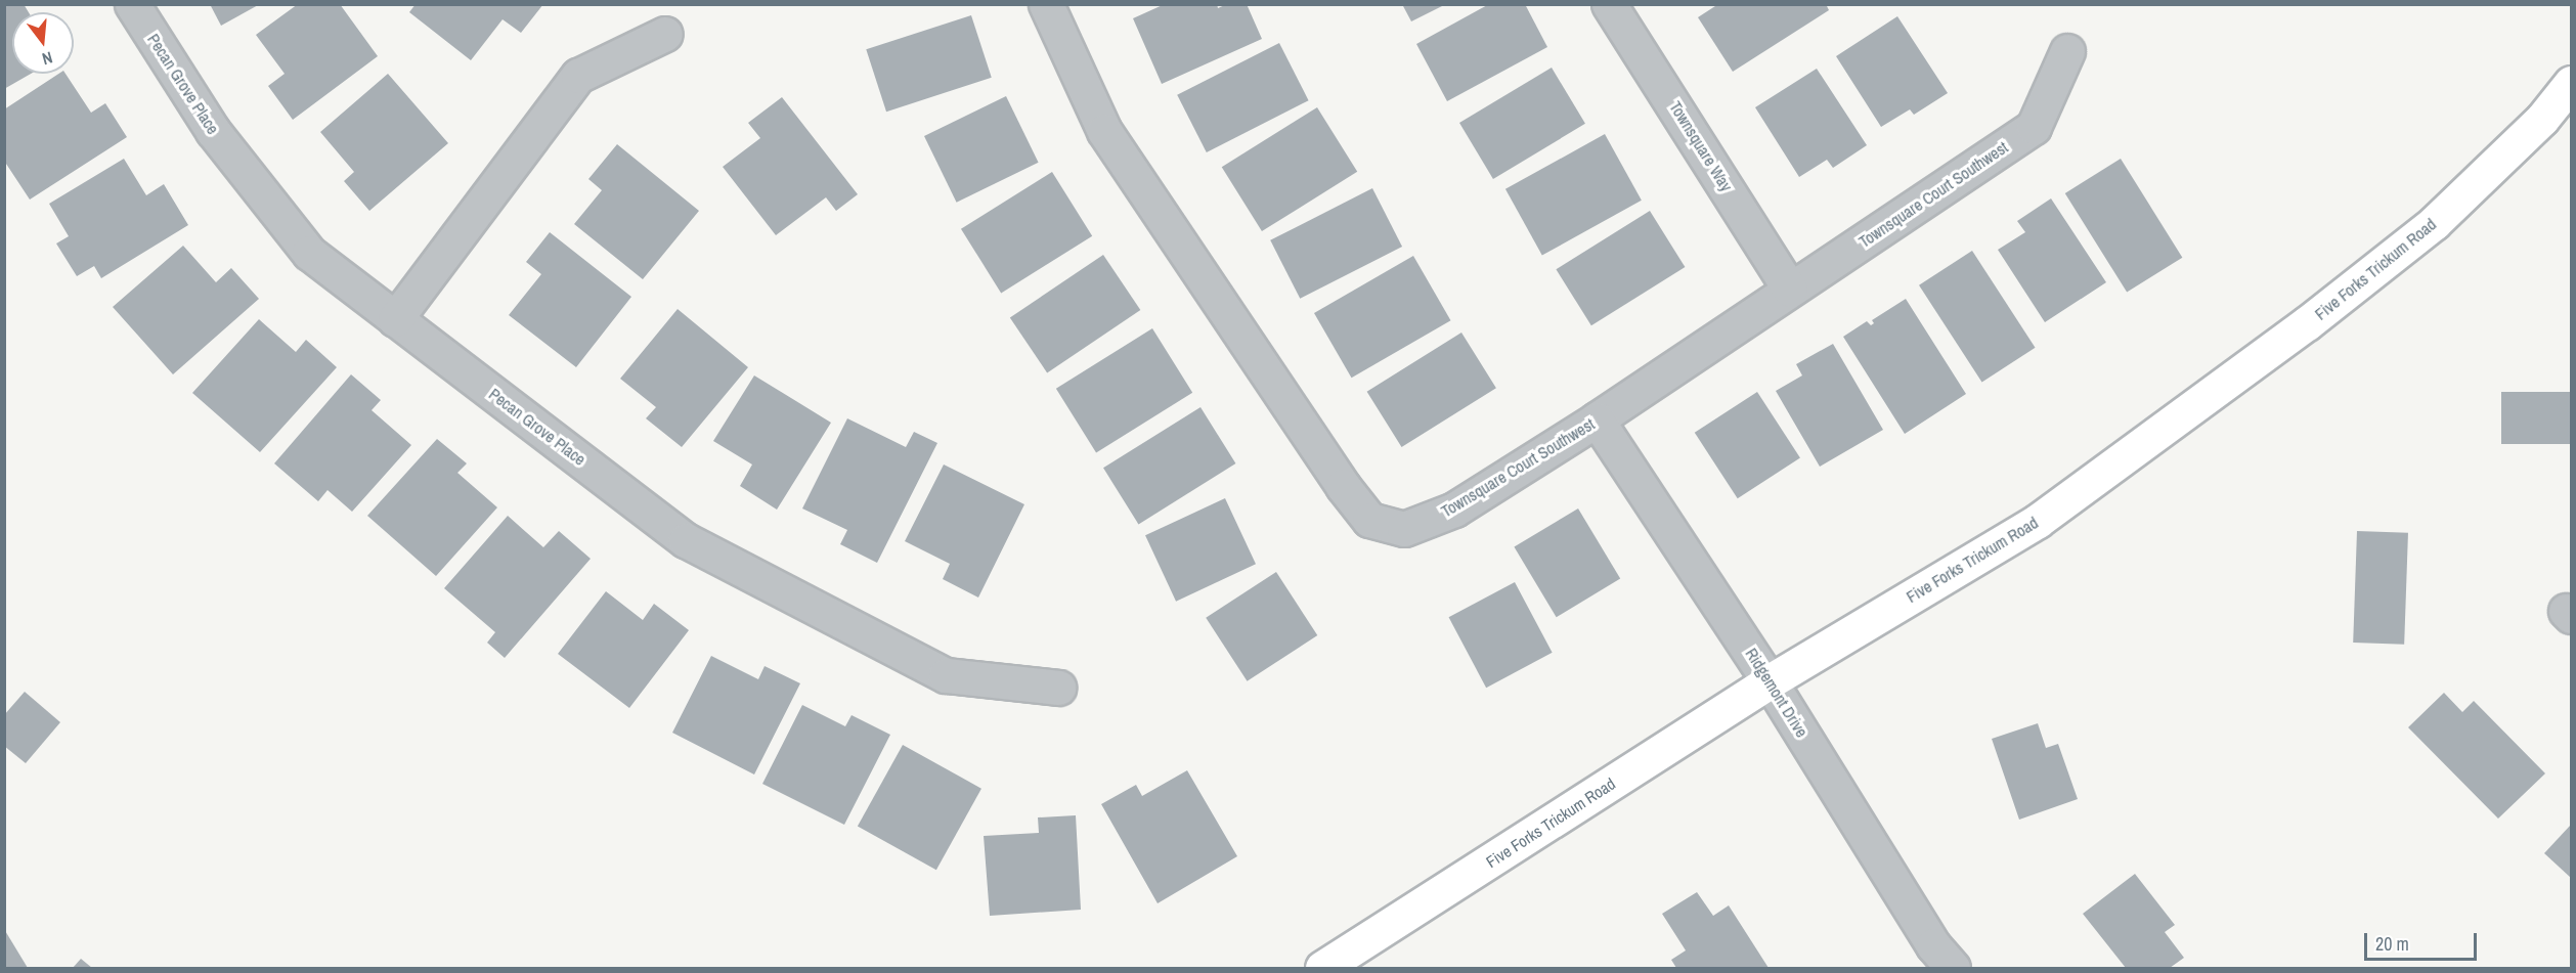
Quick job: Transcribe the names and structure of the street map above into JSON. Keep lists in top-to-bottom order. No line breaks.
{"streets":{"main road":["Five Forks Trickum Road"],"street":["Pecan Grove Place","Townsquare Way","Townsquare Court Southwest","Ridgemont Drive"]},"crossings":[["Townsquare Way","Townsquare Court Southwest"],["Townsquare Court Southwest","Ridgemont Drive"],["Five Forks Trickum Road","Ridgemont Drive"]],"scale_bar":"20 m","north":"bottom"}
